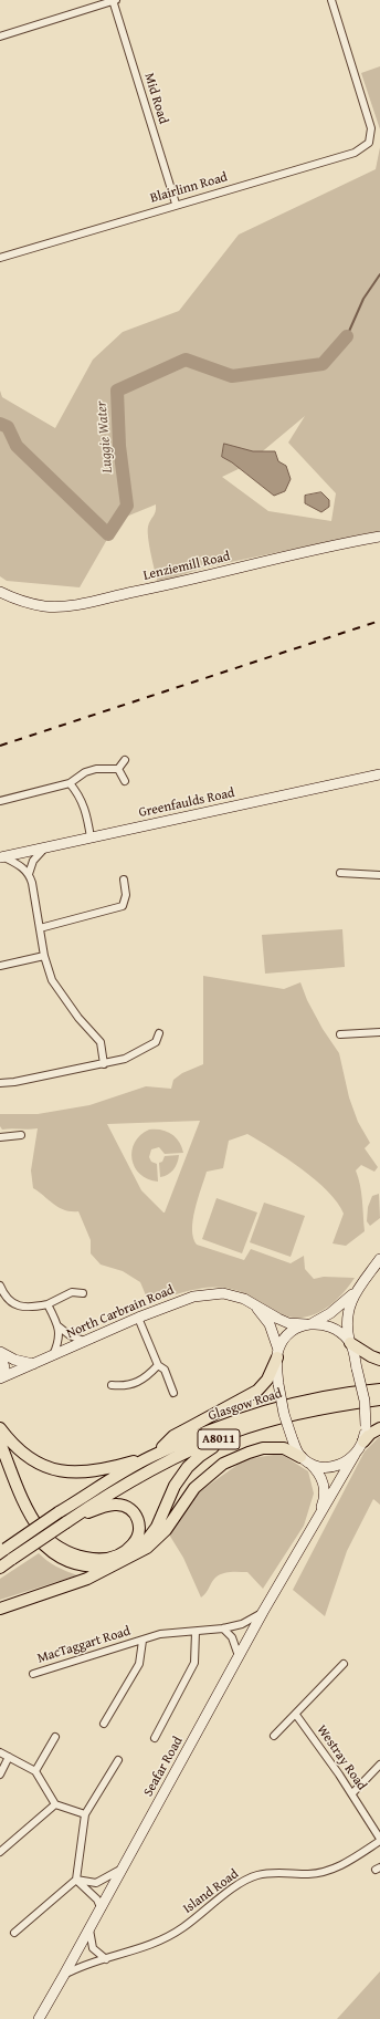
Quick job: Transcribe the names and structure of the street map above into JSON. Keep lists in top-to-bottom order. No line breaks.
{"streets":{"main road":["Glasgow Road","A8011"],"street":["Mid Road","Blairlinn Road","Lenziemill Road","Greenfaulds Road","North Carbrain Road","MacTaggart Road","Westray Road","Seafar Road","Island Road"]},"crossings":[["Mid Road","Blairlinn Road"],["North Carbrain Road","Seafar Road"],["Glasgow Road","A8011"],["MacTaggart Road","Seafar Road"],["Westray Road","Island Road"],["Seafar Road","Island Road"]],"water":["Luggie Water"]}
